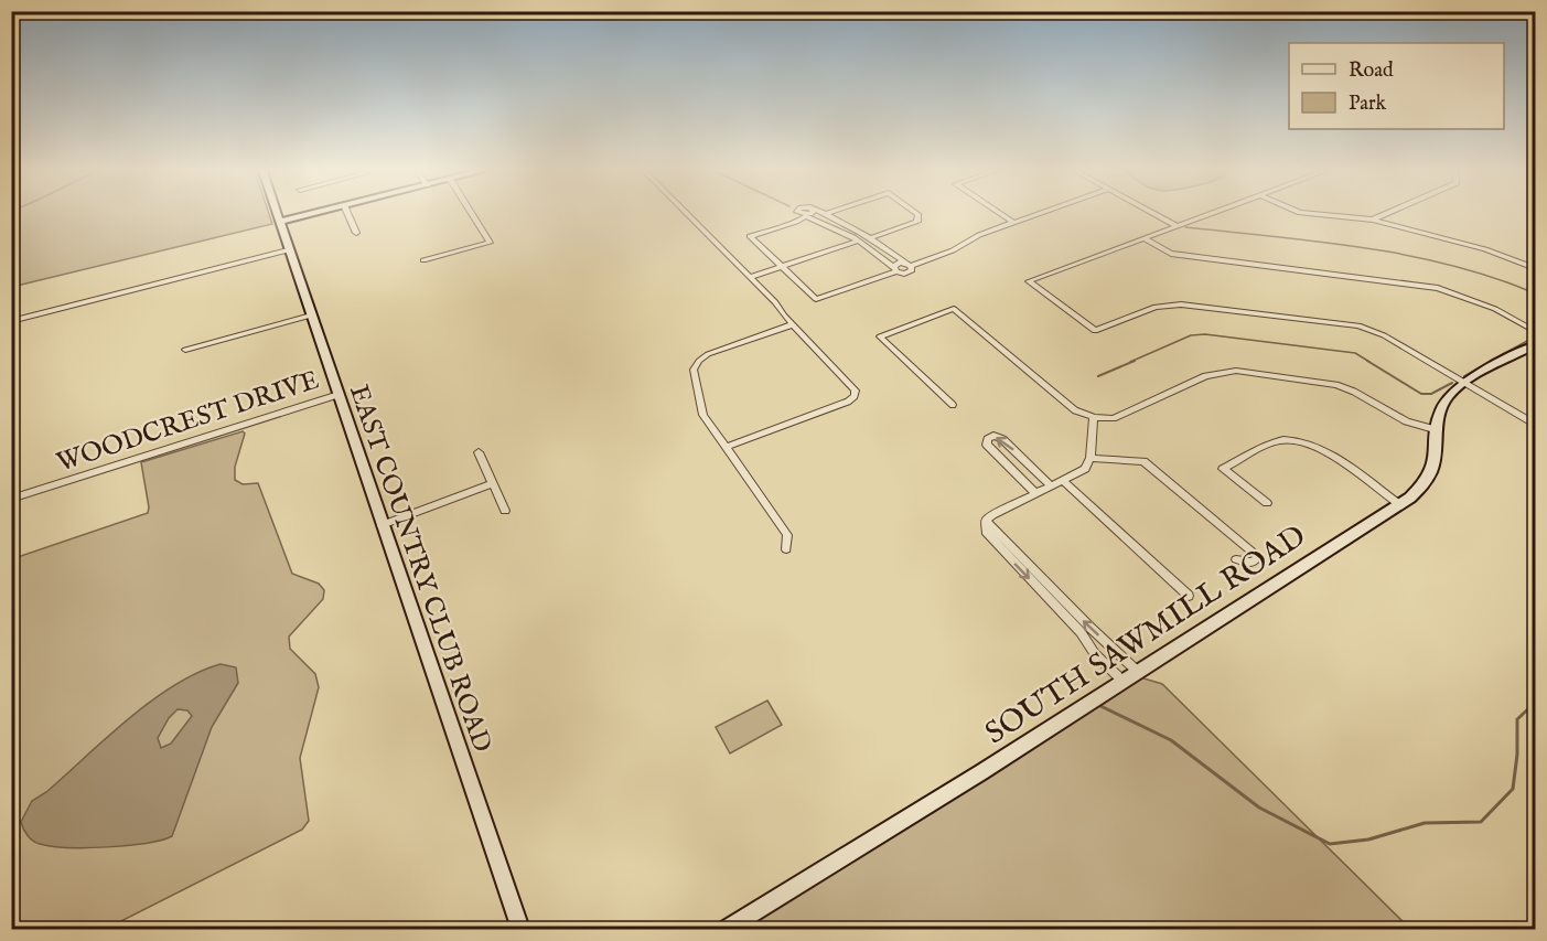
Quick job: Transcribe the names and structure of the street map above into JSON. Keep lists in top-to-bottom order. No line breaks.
{"streets":{"street":["WOODCREST DRIVE","EAST COUNTRY CLUB ROAD","SOUTH SAWMILL ROAD"]},"crossings":[["WOODCREST DRIVE","EAST COUNTRY CLUB ROAD"]],"legend":["Road","Park"]}
